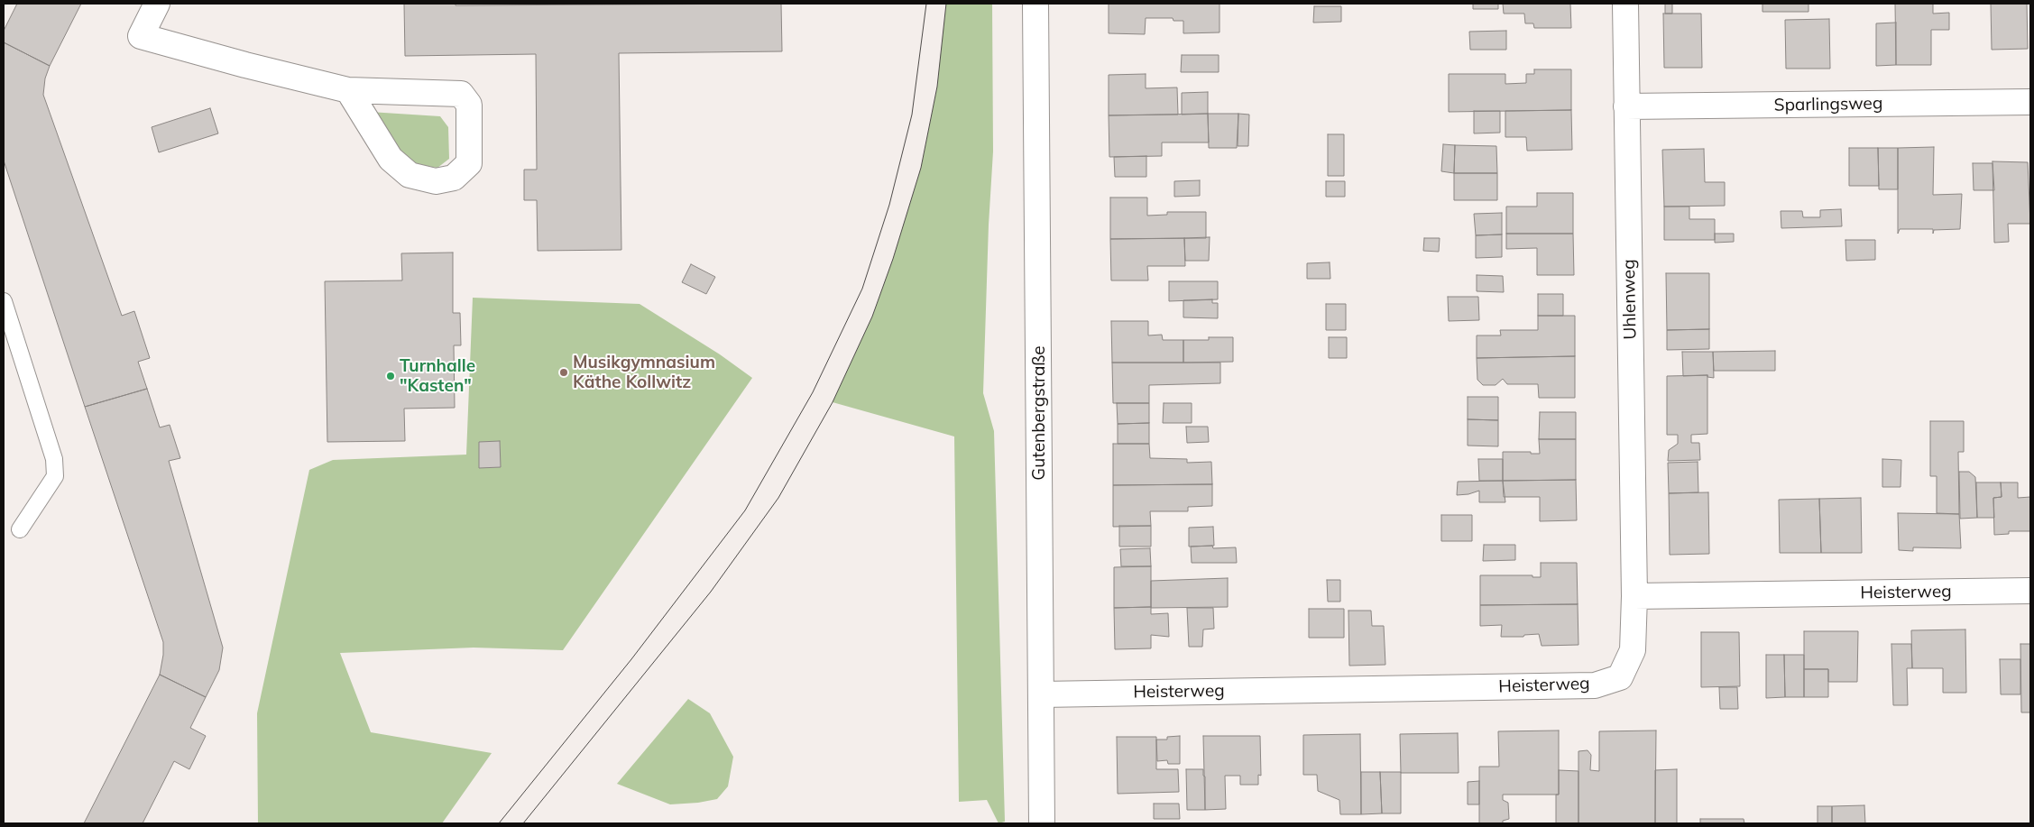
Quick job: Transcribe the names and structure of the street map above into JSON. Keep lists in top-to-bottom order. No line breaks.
{"streets":{"street":["Sparlingsweg","Uhlenweg","Gutenbergstraße","Heisterweg"]},"crossings":[["Sparlingsweg","Uhlenweg"],["Uhlenweg","Heisterweg"],["Gutenbergstraße","Heisterweg"]],"places":["Musikgymnasium Käthe Kollwitz","Turnhalle \"Kasten\""]}
